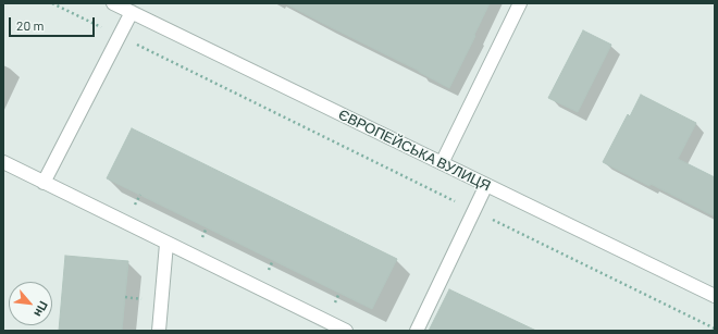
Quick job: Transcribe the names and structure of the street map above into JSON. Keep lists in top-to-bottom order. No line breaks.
{"streets":{"street":["ЄВРОПЕЙСЬКА ВУЛИЦЯ"]},"scale_bar":"20 m","north":"bottom right"}
